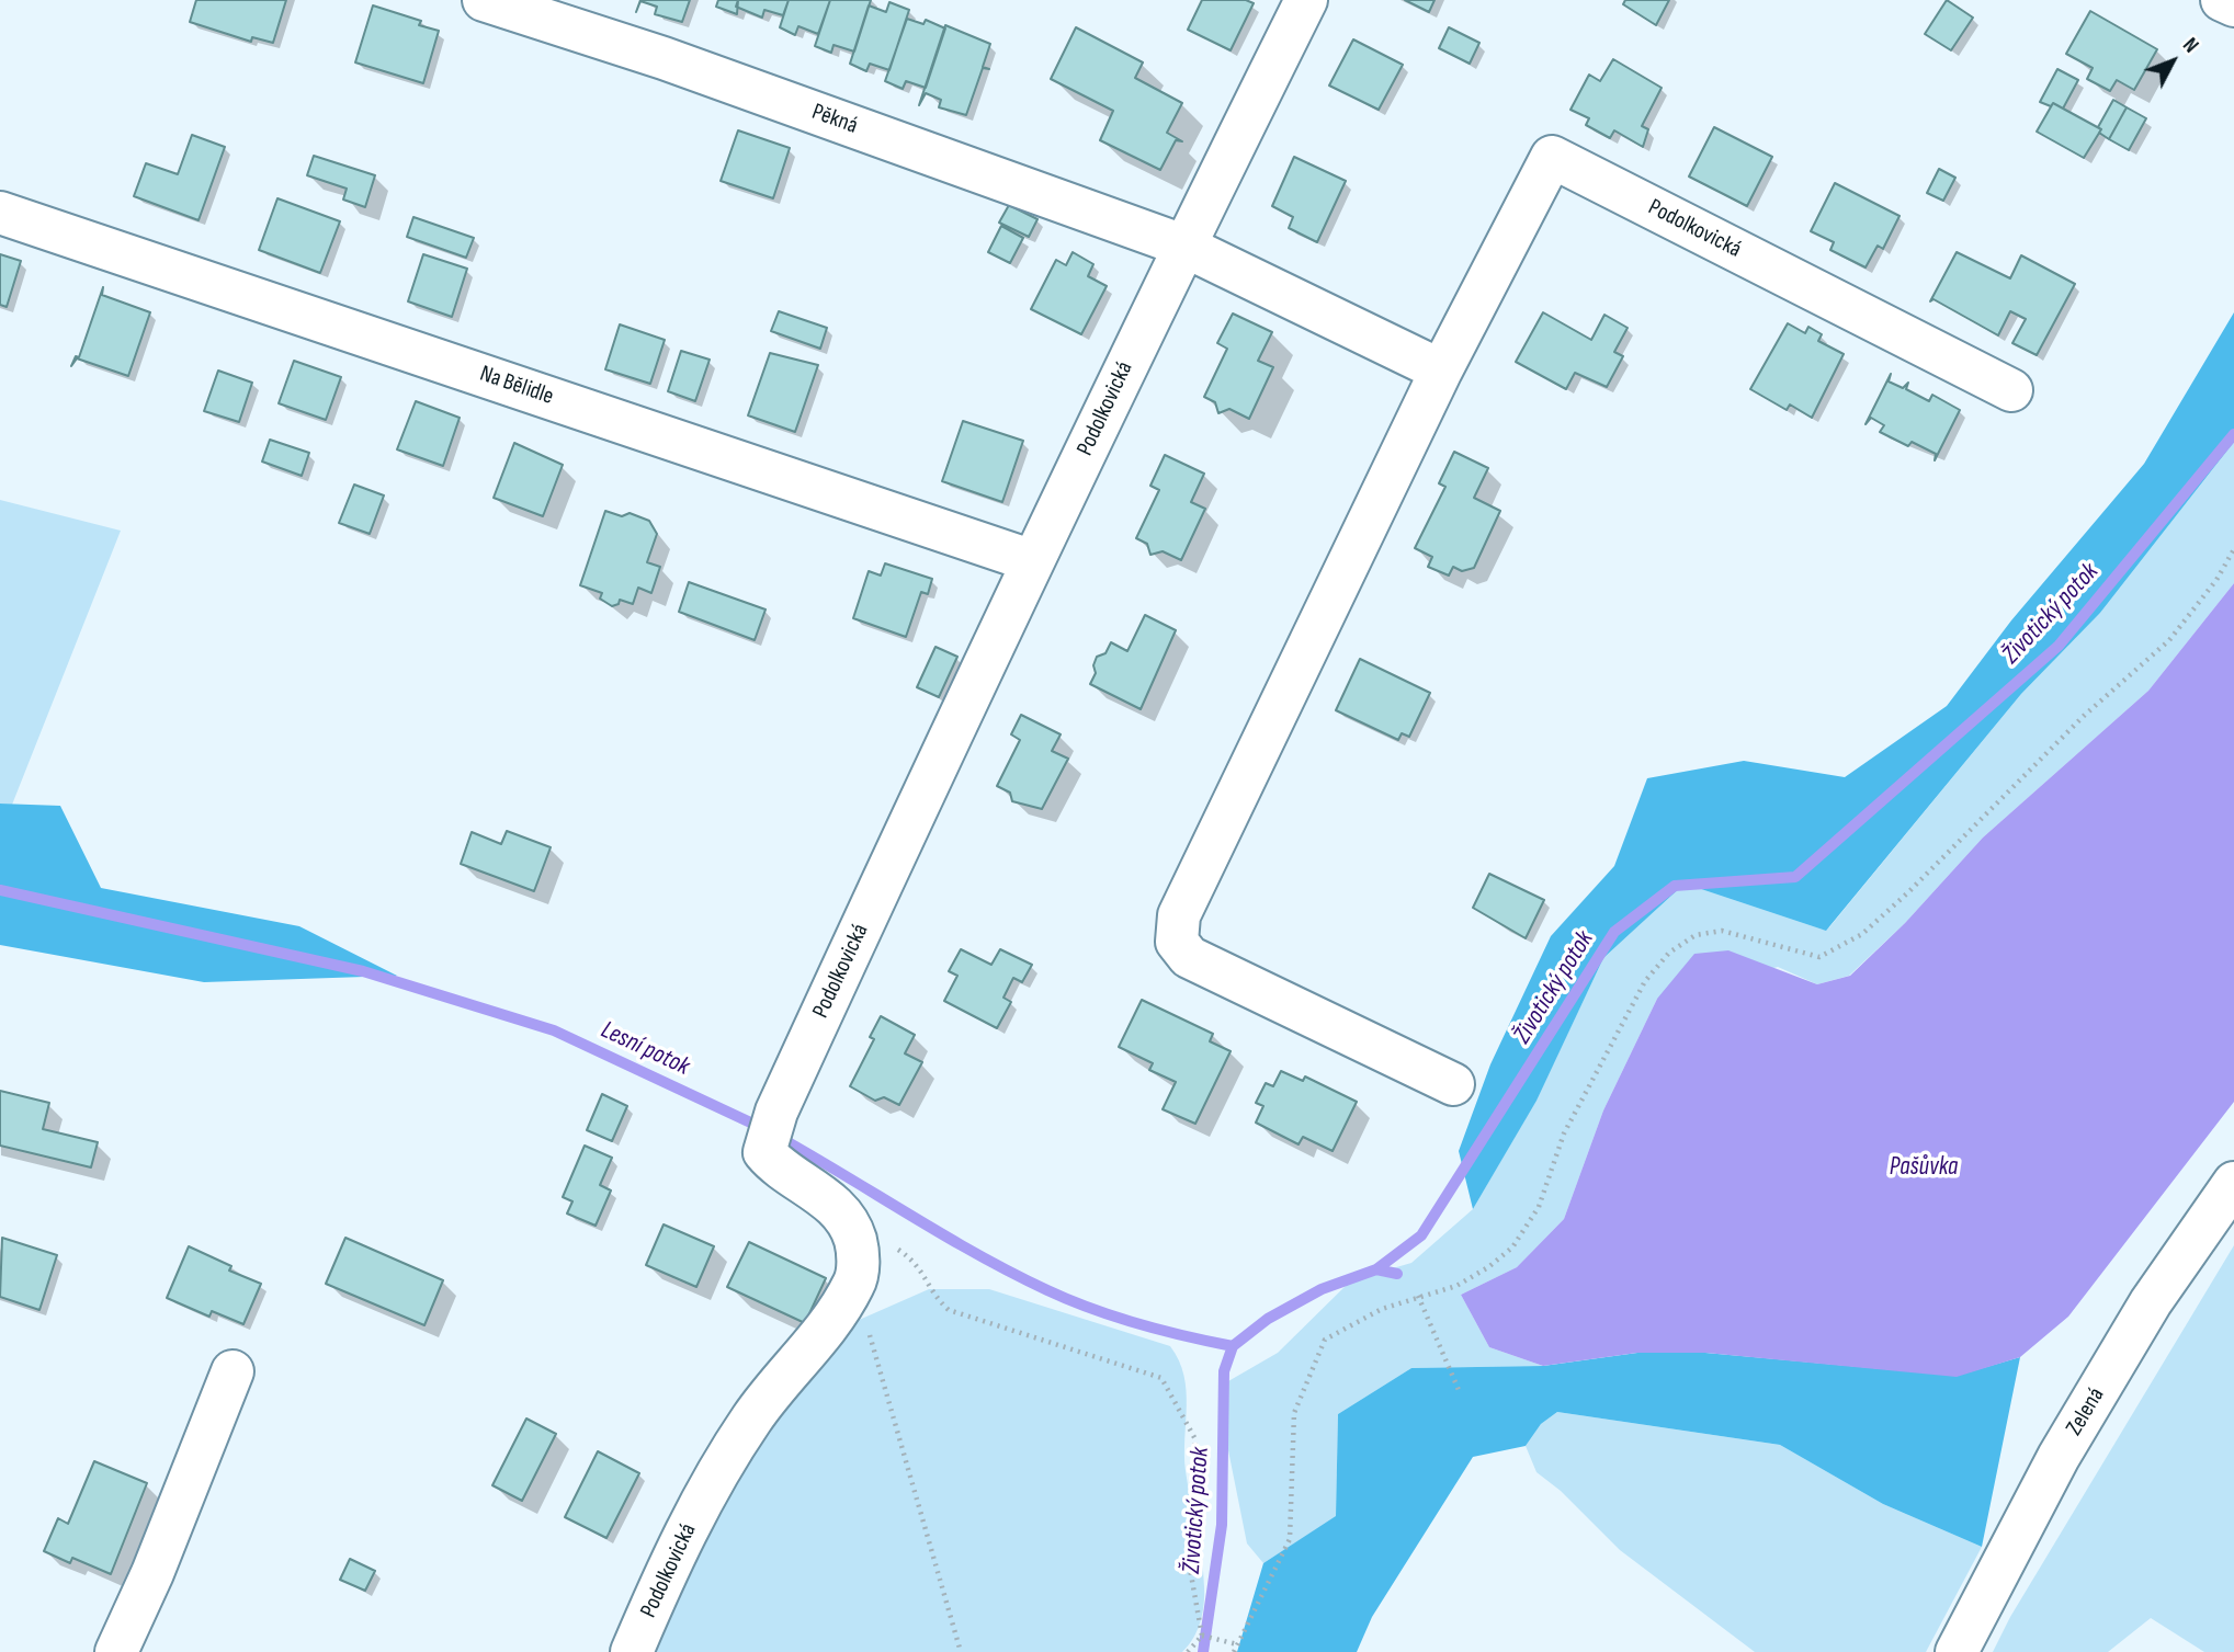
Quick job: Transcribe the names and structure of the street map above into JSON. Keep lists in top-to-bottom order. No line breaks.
{"streets":{"street":["Pěkná","Podolkovická","Na Bělidle","Zelená"]},"crossings":[["Pěkná","Podolkovická"],["Podolkovická","Na Bělidle"]],"water":["Životický potok","Lesní potok","Pašůvka"],"north":"top right"}
